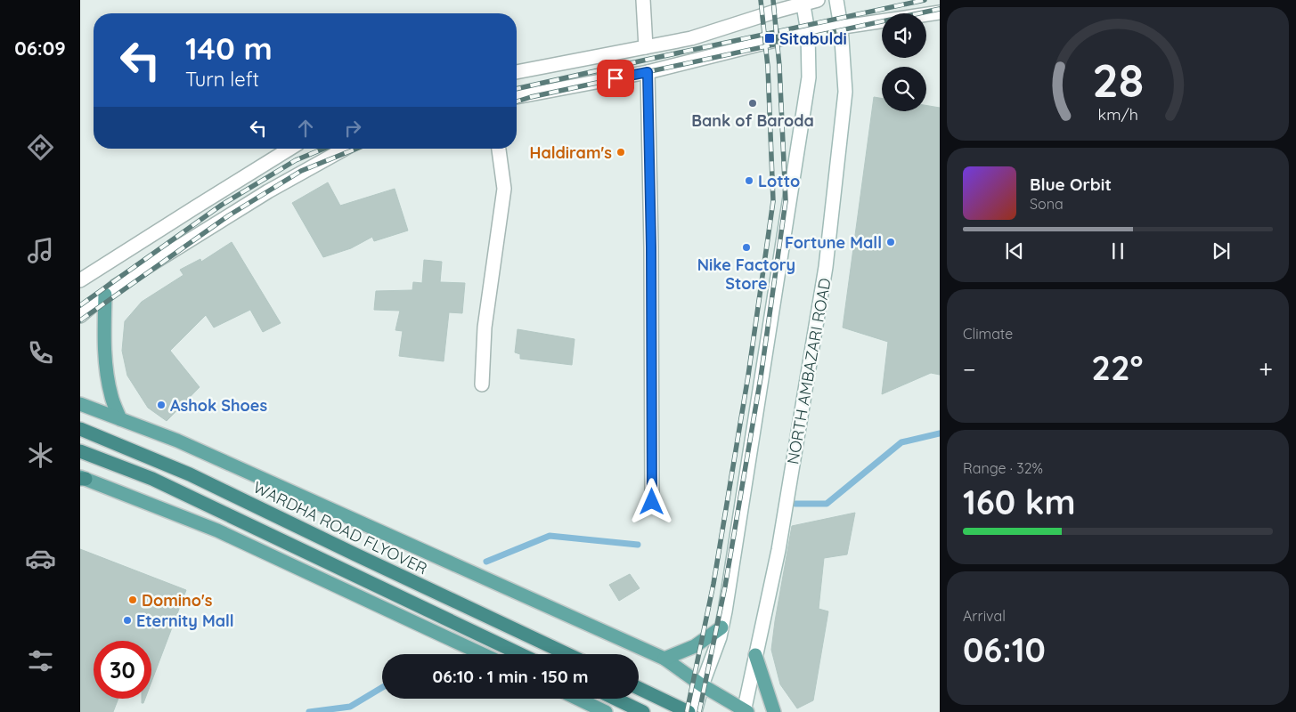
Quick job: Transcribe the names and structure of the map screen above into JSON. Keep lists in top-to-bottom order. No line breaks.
{"streets":{"highway":["WARDHA ROAD FLYOVER"],"street":["NORTH AMBAZARI ROAD"]},"places":{"transit":["Sitabuldi"],"other":["Bank of Baroda","Haldiram's","Lotto","Fortune Mall","Nike Factory Store","Ashok Shoes","Domino's","Eternity Mall"]},"page":{"tabs":"06:09","turn":["140 m","Turn left"],"song":["Blue Orbit","Sona"],"tile":["Climate",["Range · 32%","160 km"],["Arrival","06:10"]],"heat":["−","22°","+"],"limit":"30","trip":"06:10 · 1 min · 150 m","gauge":["28","km/h"]}}
